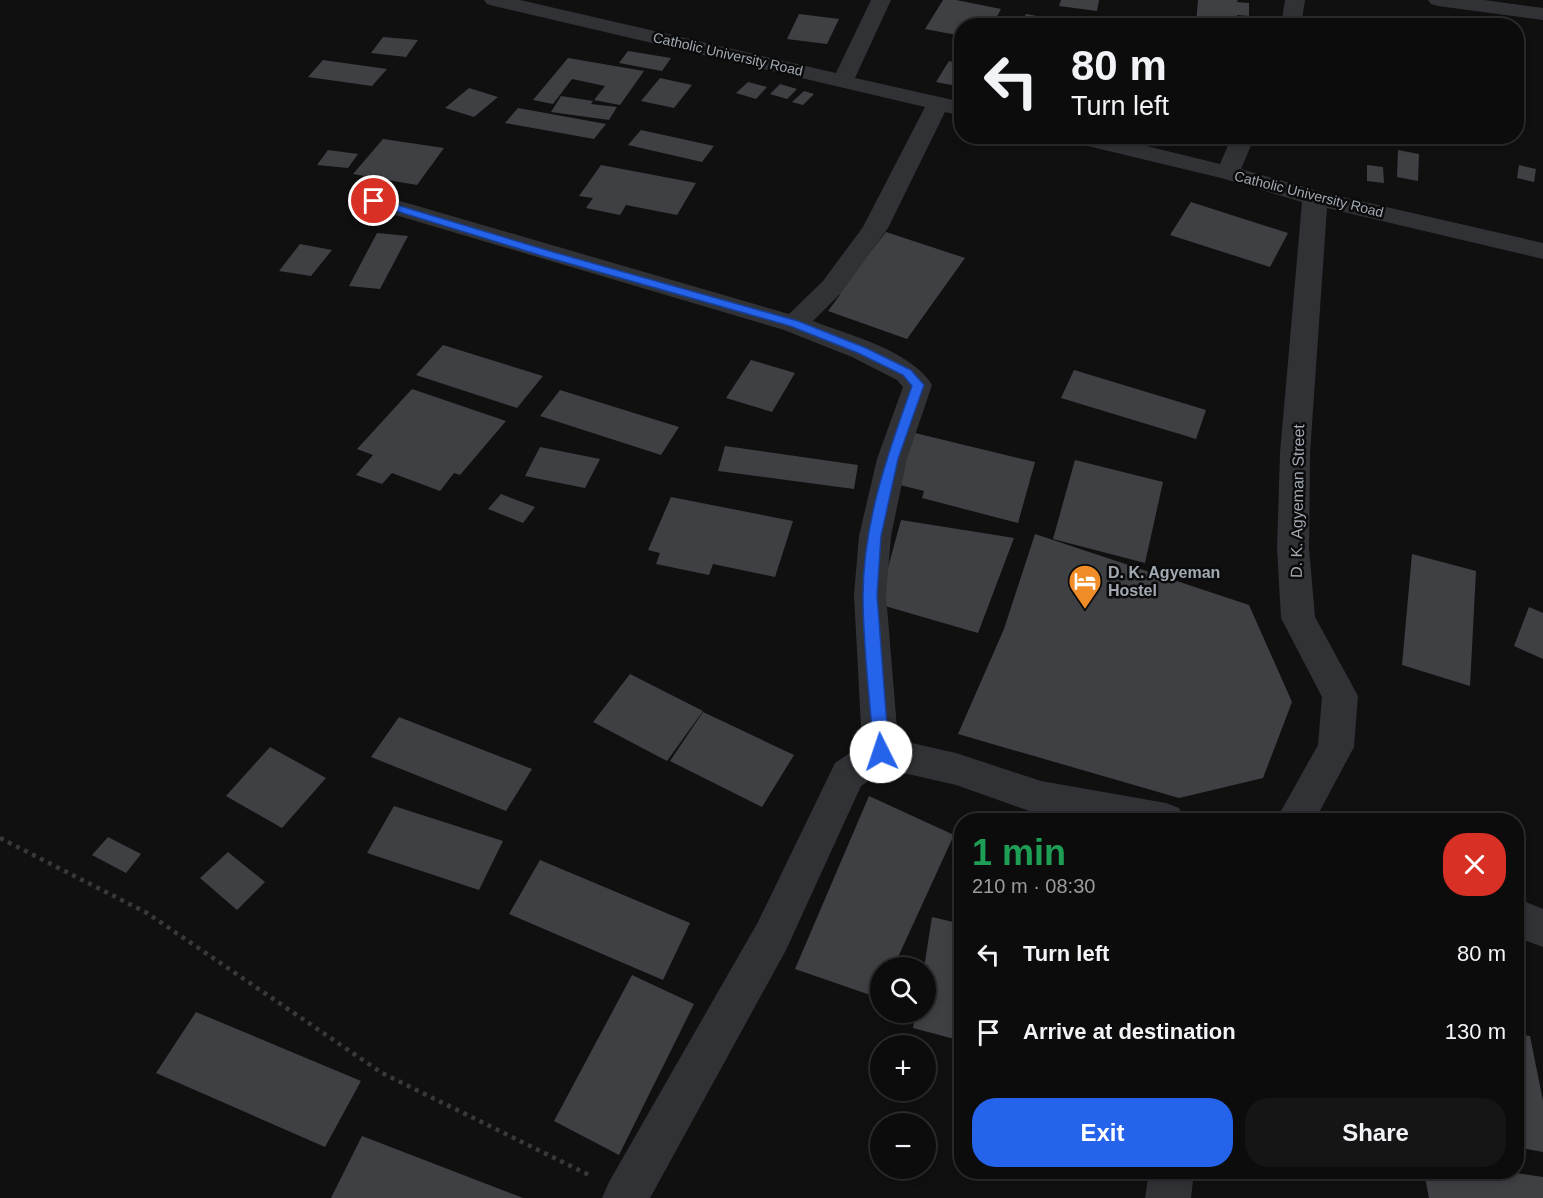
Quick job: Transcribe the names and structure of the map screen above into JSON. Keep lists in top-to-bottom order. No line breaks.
{"streets":{"street":["Catholic University Road","D. K. Agyeman Street"]},"crossings":[["Catholic University Road","D. K. Agyeman Street"]],"places":{"hotel":["D. K. Agyeman Hostel"]},"page":{"turn":["80 m","Turn left"],"heading":["1 min","210 m · 08:30"],"list":[{"name":"Turn left","value":"80 m"},{"name":"Arrive at destination","value":"130 m"}],"map_buttons":["+","−"],"buttons":["Exit","Share"]}}
